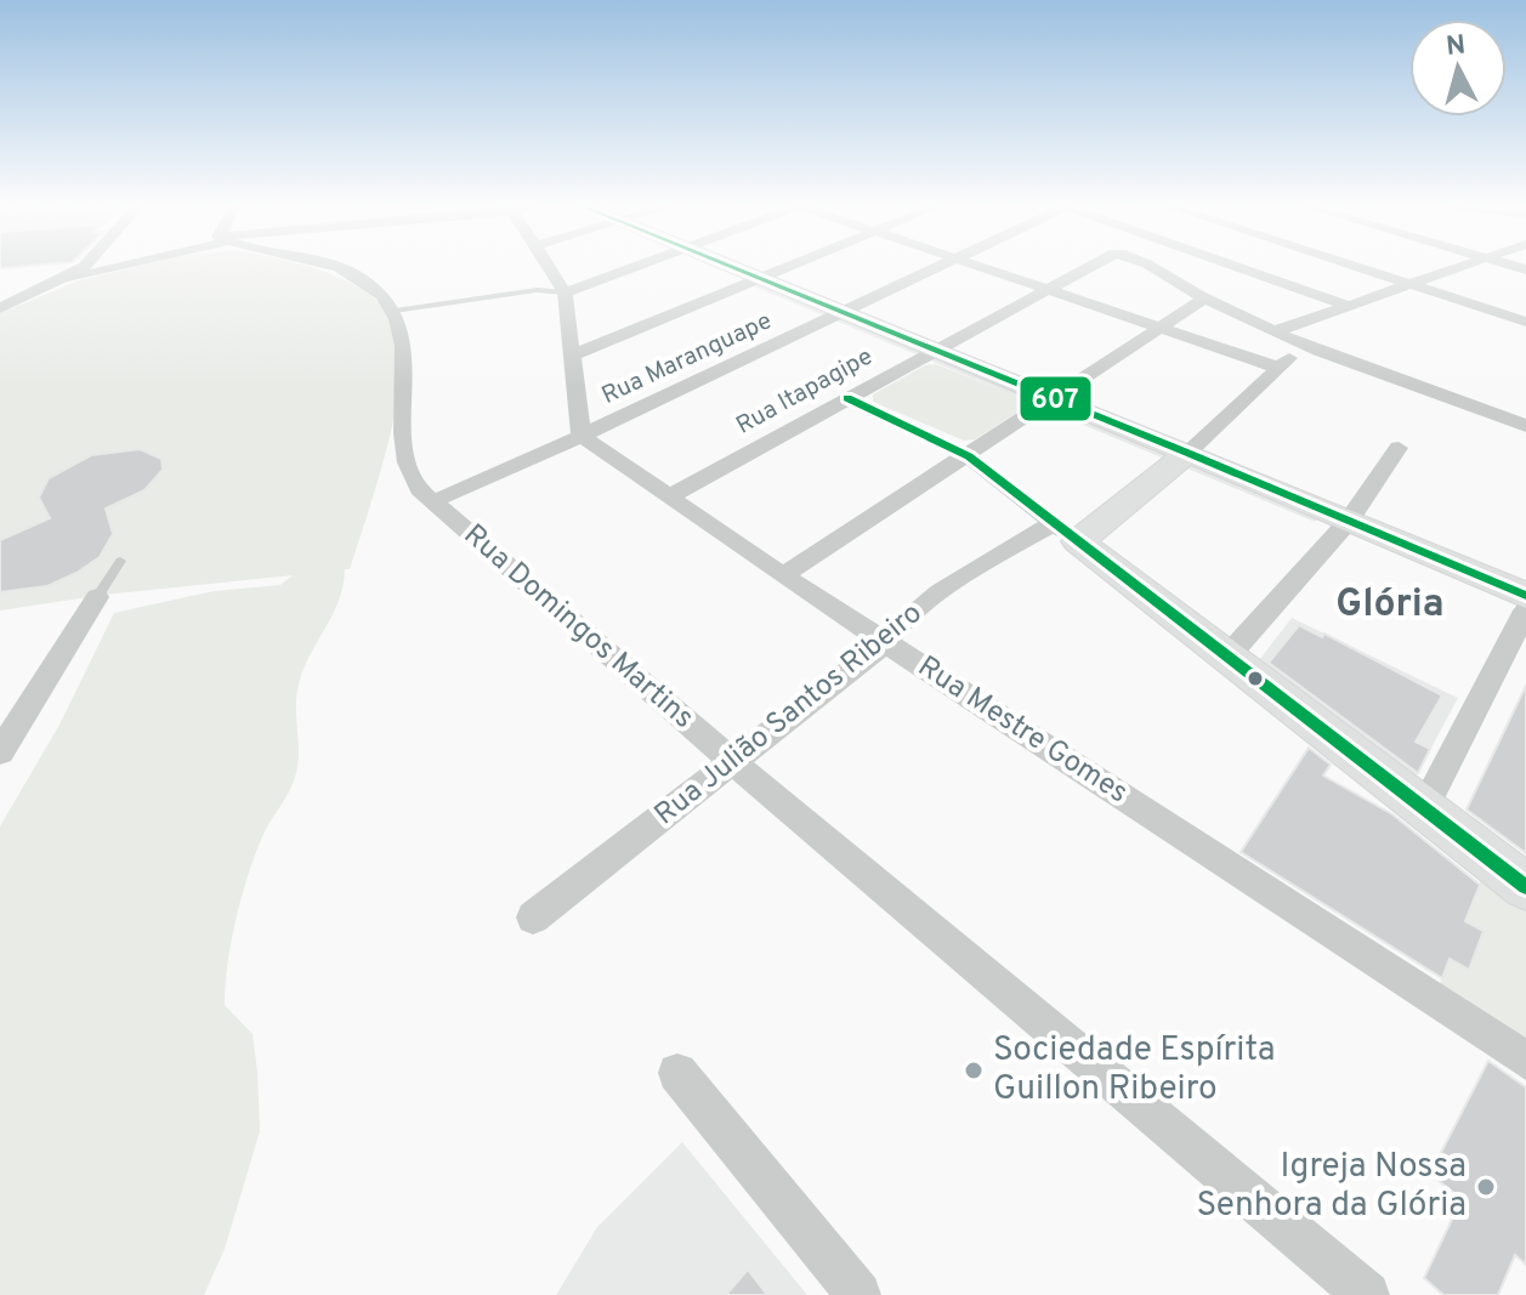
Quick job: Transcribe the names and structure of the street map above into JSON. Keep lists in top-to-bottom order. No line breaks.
{"streets":{"street":["Rua Maranguape","Rua Itapagipe","Rua Domingos Martins","Rua Julião Santos Ribeiro","Rua Mestre Gomes"]},"crossings":[["Rua Maranguape","Rua Domingos Martins"],["Rua Maranguape","Rua Mestre Gomes"],["Rua Itapagipe","Rua Mestre Gomes"],["Rua Domingos Martins","Rua Julião Santos Ribeiro"],["Rua Julião Santos Ribeiro","Rua Mestre Gomes"]],"districts":["Glória"],"places":["Sociedade Espírita Guillon Ribeiro","Igreja Nossa Senhora da Glória"],"lines":["transit line 607"],"north":"top"}
